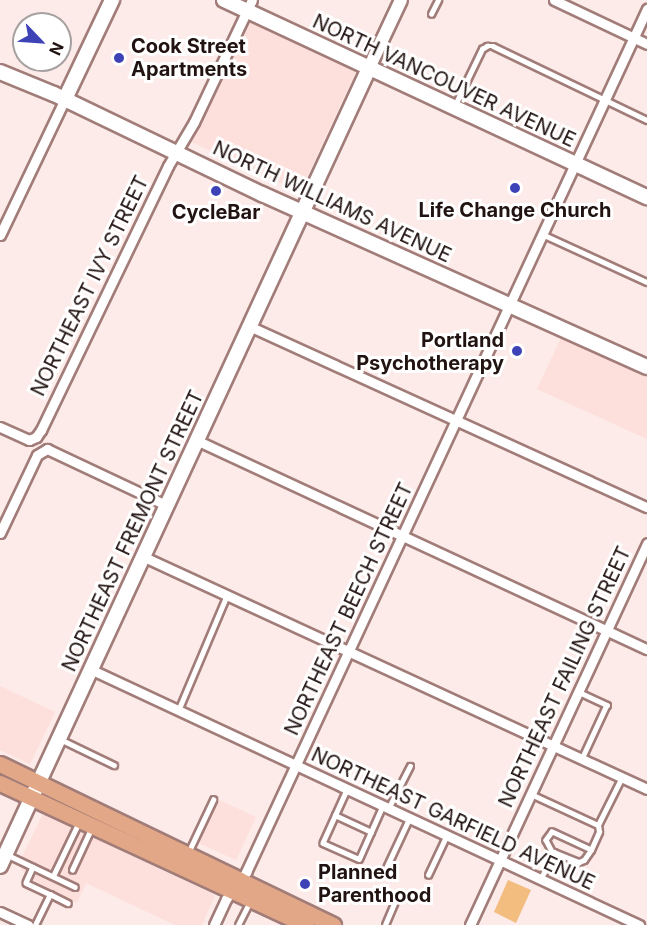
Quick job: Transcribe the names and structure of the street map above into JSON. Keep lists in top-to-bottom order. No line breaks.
{"streets":{"main road":["NORTH VANCOUVER AVENUE","NORTH WILLIAMS AVENUE","NORTHEAST FREMONT STREET"],"street":["NORTHEAST IVY STREET","NORTHEAST BEECH STREET","NORTHEAST FAILING STREET","NORTHEAST GARFIELD AVENUE"]},"crossings":[["NORTH VANCOUVER AVENUE","NORTHEAST IVY STREET"],["NORTH VANCOUVER AVENUE","NORTHEAST FREMONT STREET"],["NORTH VANCOUVER AVENUE","NORTHEAST BEECH STREET"],["NORTH WILLIAMS AVENUE","NORTHEAST IVY STREET"],["NORTH WILLIAMS AVENUE","NORTHEAST FREMONT STREET"],["NORTH WILLIAMS AVENUE","NORTHEAST BEECH STREET"],["NORTHEAST FREMONT STREET","NORTHEAST GARFIELD AVENUE"],["NORTHEAST BEECH STREET","NORTHEAST GARFIELD AVENUE"],["NORTHEAST FAILING STREET","NORTHEAST GARFIELD AVENUE"]],"places":["Cook Street Apartments","Life Change Church","CycleBar","Portland Psychotherapy","Planned Parenthood"],"north":"bottom right"}
